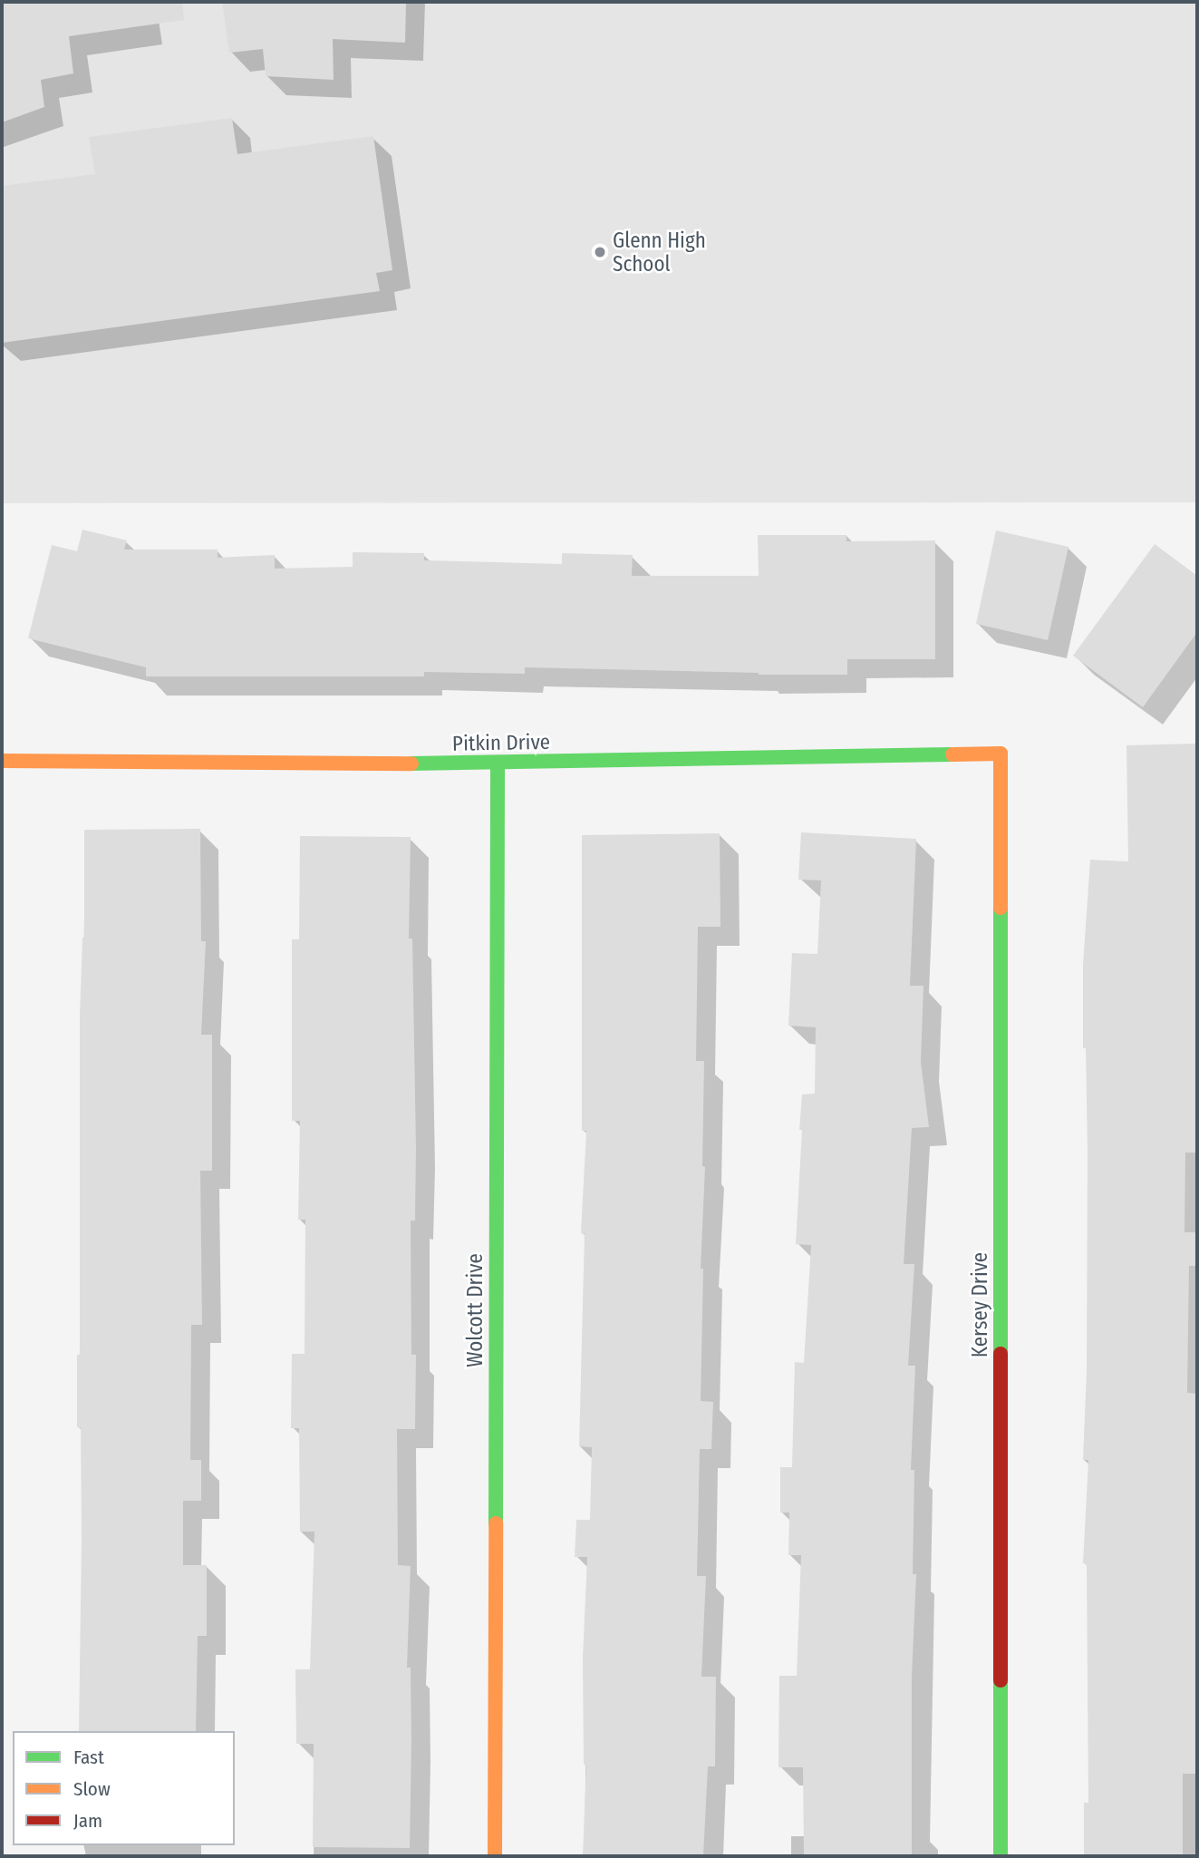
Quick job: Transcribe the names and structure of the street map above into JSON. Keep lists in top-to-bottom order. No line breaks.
{"streets":{"street":["Pitkin Drive","Kersey Drive","Wolcott Drive"]},"crossings":[["Pitkin Drive","Kersey Drive"],["Pitkin Drive","Wolcott Drive"]],"places":["Glenn High School"],"legend":["Fast","Slow","Jam"]}
